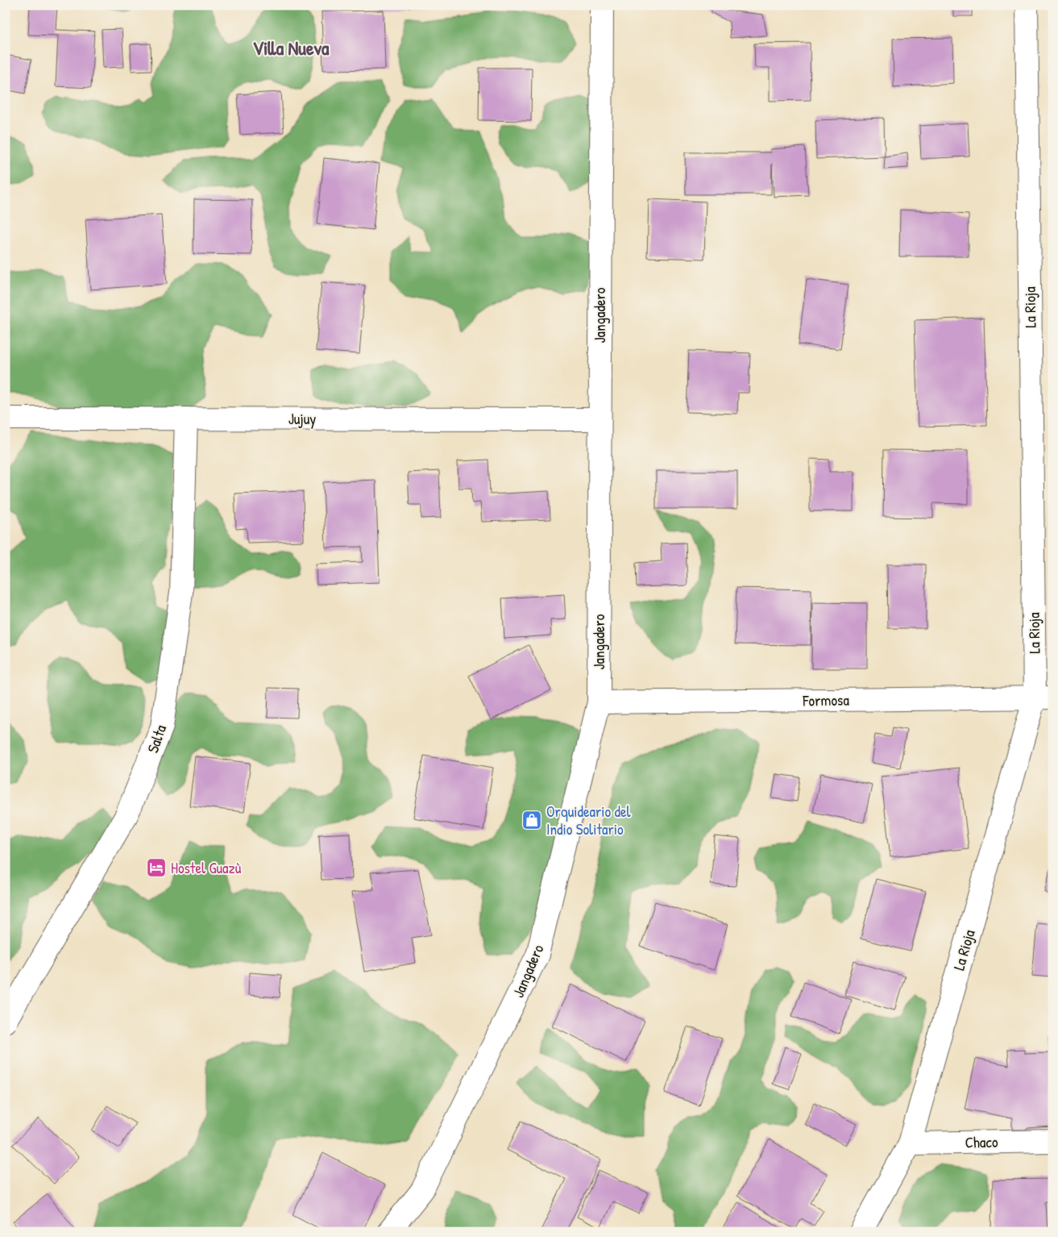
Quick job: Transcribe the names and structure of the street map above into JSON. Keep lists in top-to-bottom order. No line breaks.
{"streets":{"street":["La Rioja","Jangadero","Jujuy","Formosa","Salta","Chaco"]},"crossings":[["La Rioja","Formosa"],["La Rioja","Chaco"],["Jangadero","Jujuy"],["Jangadero","Formosa"],["Jujuy","Salta"]],"districts":["Villa Nueva"],"places":{"shop":["Orquideario del Indio Solitario"],"hotel":["Hostel Guazù"]}}
